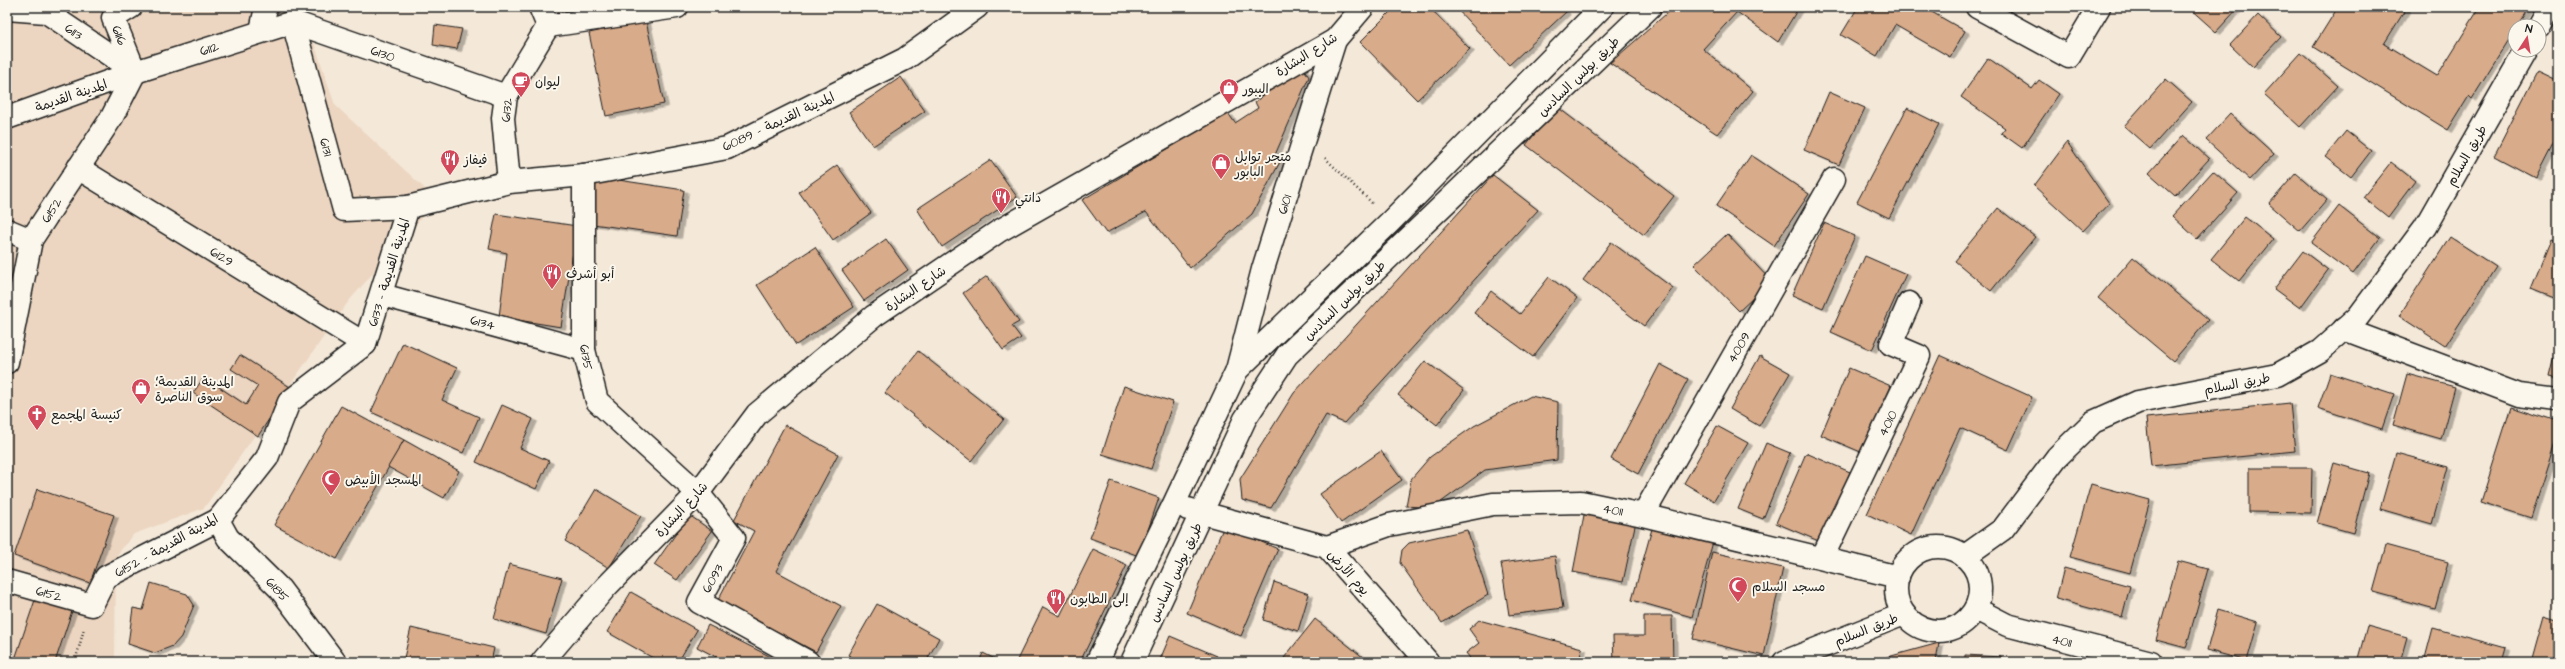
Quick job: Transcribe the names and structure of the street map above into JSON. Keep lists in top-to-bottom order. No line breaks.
{"streets":{"street":["6113","6116","6112","6130","شارع البشارة","طريق بولس السادس","المدينة القديمة","6132","المدينة القديمة - 6089","6131","طريق السلام","6101","6152","6129","المدينة القديمة - 6133","6134","4009","6135","4010","4011","المدينة القديمة - 6152","يوم الأرض","6093","6185"]},"crossings":[["6113","6116"],["6113","6112"],["6113","المدينة القديمة"],["6113","6152"],["6116","6112"],["6116","المدينة القديمة"],["6116","6152"],["6112","المدينة القديمة"],["6112","6152"],["6130","6132"],["6130","6131"],["شارع البشارة","6101"],["شارع البشارة","6135"],["شارع البشارة","6093"],["طريق بولس السادس","6101"],["طريق بولس السادس","يوم الأرض"],["المدينة القديمة","6152"],["6132","المدينة القديمة - 6089"],["6132","المدينة القديمة - 6133"],["المدينة القديمة - 6089","المدينة القديمة - 6133"],["المدينة القديمة - 6089","6135"],["6131","المدينة القديمة - 6133"],["طريق السلام","4011"],["6152","6129"],["6152","المدينة القديمة - 6152"],["6129","المدينة القديمة - 6133"],["6129","المدينة القديمة - 6152"],["المدينة القديمة - 6133","6134"],["المدينة القديمة - 6133","المدينة القديمة - 6152"],["6134","6135"],["4009","4011"],["6135","6093"],["4010","4011"],["4011","يوم الأرض"],["المدينة القديمة - 6152","6185"]],"places":{"cafe":["ليوان"],"shop":["الببور","متجر توابل البابور","المدينة القديمة؛ سوق الناصرة"],"restaurant":["فيفاز","دانتي","أبو أشرف","إلى الطابون"],"church":["كنيسة المجمع"],"mosque":["المسجد الأبيض","مسجد السلام"]},"north":"top"}
